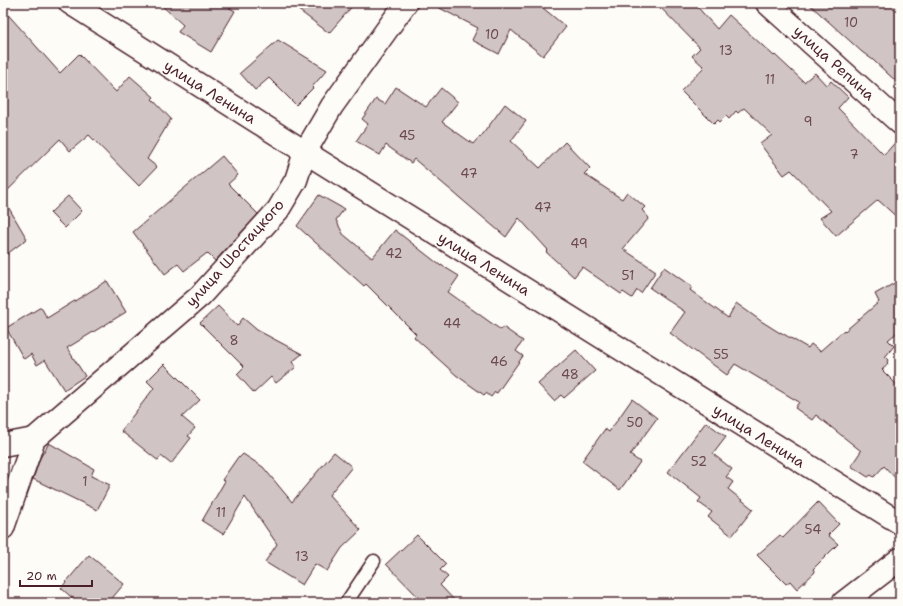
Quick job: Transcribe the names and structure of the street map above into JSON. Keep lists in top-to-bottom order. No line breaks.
{"streets":{"street":["улица Репина","улица Ленина","улица Шостацкого"]},"crossings":[["улица Ленина","улица Шостацкого"]],"house_numbers":["10","10","13","11","9","45","7","47","47","49","42","51","44","8","55","46","48","50","52","1","11","54","13"],"scale_bar":"20 m"}
